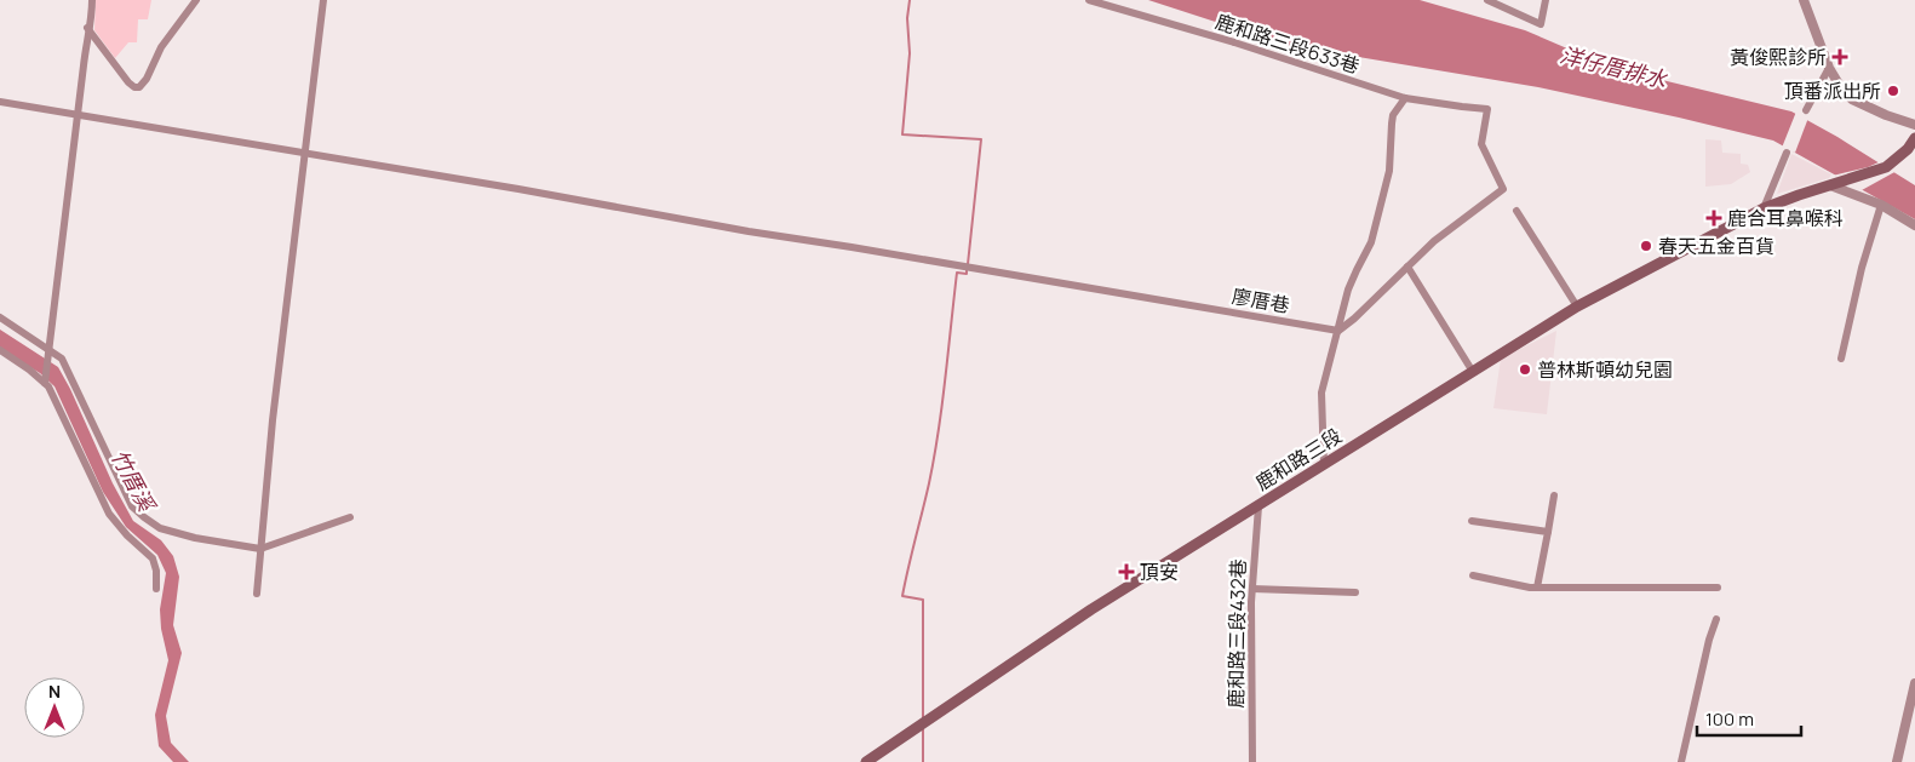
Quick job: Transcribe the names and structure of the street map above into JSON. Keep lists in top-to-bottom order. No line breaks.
{"streets":{"main road":["鹿和路三段"],"street":["鹿和路三段633巷","廖厝巷","鹿和路三段432巷"]},"crossings":[["鹿和路三段","鹿和路三段432巷"]],"water":["洋仔厝排水","竹厝溪"],"places":{"health":["黃俊熙診所","鹿合耳鼻喉科","頂安"],"other":["頂番派出所","春天五金百貨","普林斯頓幼兒園"]},"scale_bar":"100 m","north":"top"}
